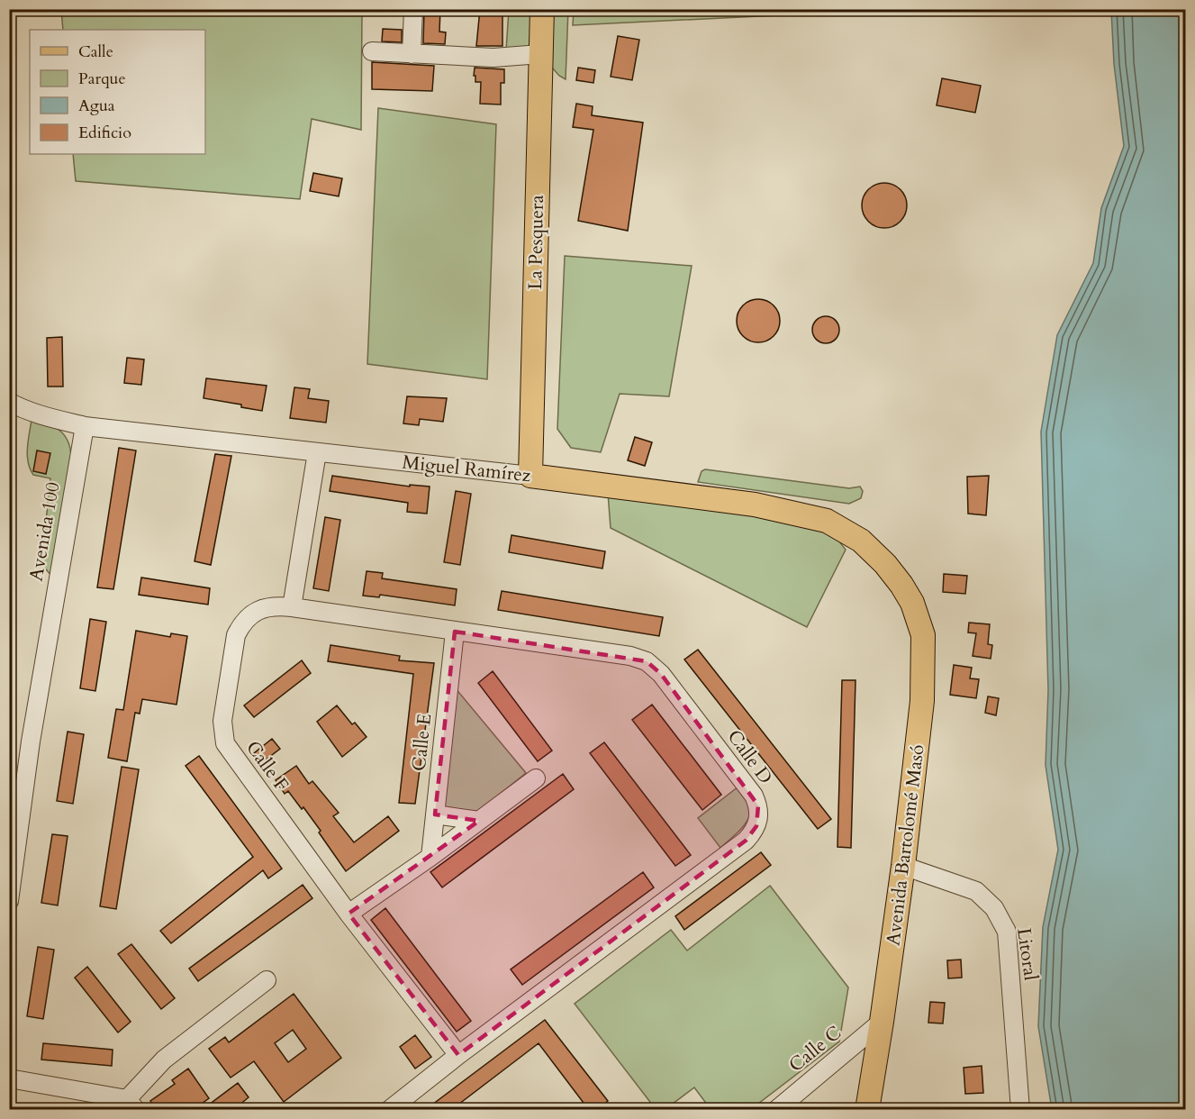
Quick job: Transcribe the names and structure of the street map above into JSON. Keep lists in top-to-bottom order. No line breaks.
{"streets":{"main road":["La Pesquera","Miguel Ramírez","Avenida Bartolomé Masó"],"street":["Avenida 100","Calle E","Calle D","Calle F","Litoral","Calle C"]},"crossings":[["La Pesquera","Miguel Ramírez"],["Miguel Ramírez","Avenida 100"],["Miguel Ramírez","Avenida Bartolomé Masó"],["Calle E","Calle D"],["Calle D","Calle F"],["Avenida Bartolomé Masó","Litoral"],["Avenida Bartolomé Masó","Calle C"]],"legend":["Calle","Parque","Agua","Edificio"]}
